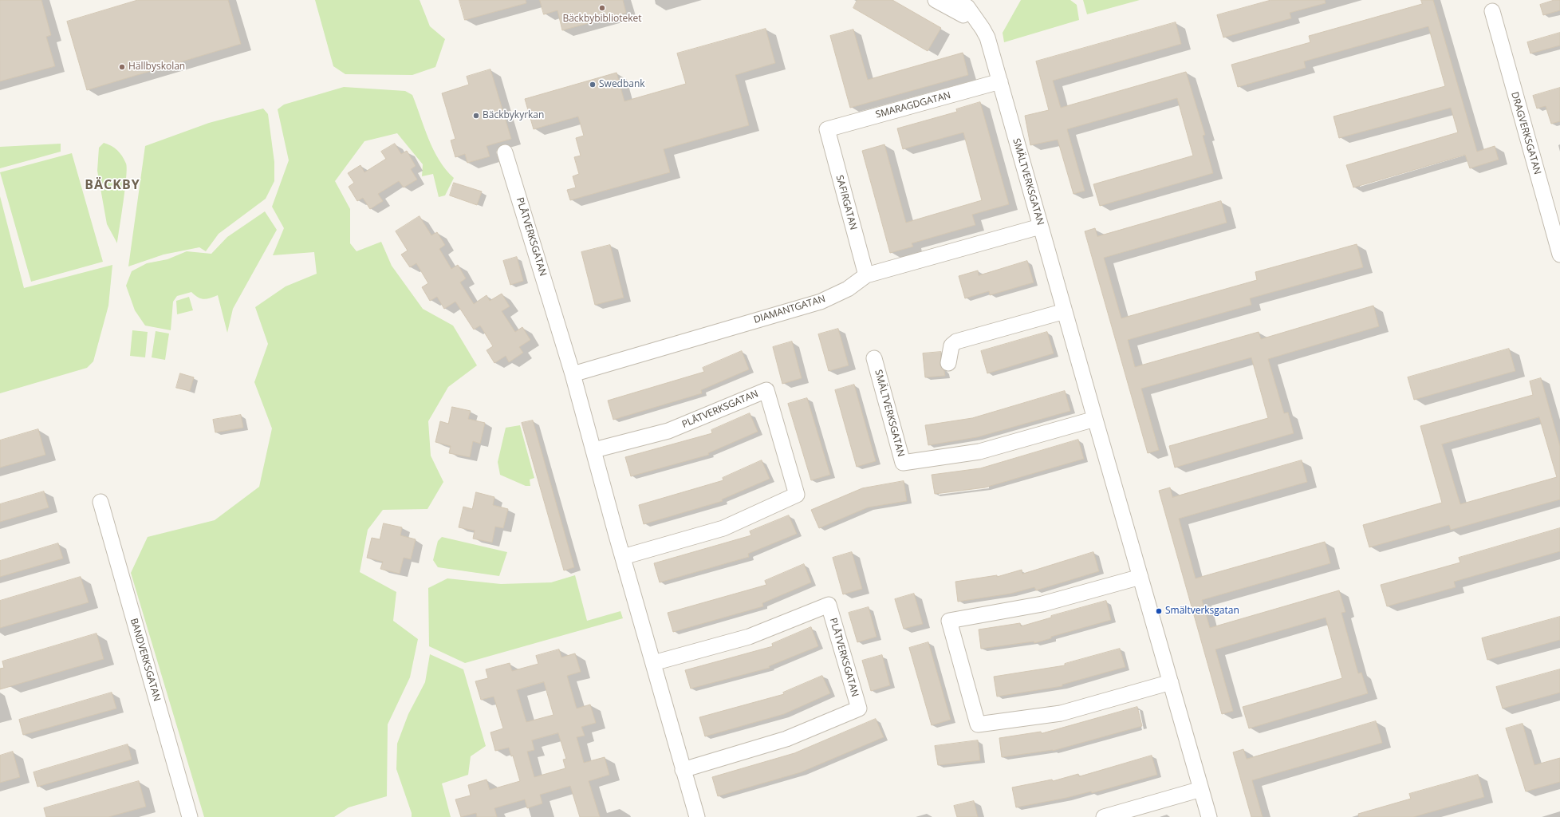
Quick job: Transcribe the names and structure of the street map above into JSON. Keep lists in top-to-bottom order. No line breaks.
{"streets":{"street":["SMARAGDGATAN","DRAGVERKSGATAN","SMÄLTVERKSGATAN","SAFIRGATAN","PLÅTVERKSGATAN","DIAMANTGATAN","BANDVERKSGATAN"]},"crossings":[["SMARAGDGATAN","SMÄLTVERKSGATAN"],["SMARAGDGATAN","SAFIRGATAN"],["SMÄLTVERKSGATAN","DIAMANTGATAN"],["SAFIRGATAN","DIAMANTGATAN"],["PLÅTVERKSGATAN","DIAMANTGATAN"]],"districts":["BÄCKBY"],"places":["Bäckbybiblioteket","Hällbyskolan","Swedbank","Bäckbykyrkan","Smältverksgatan"]}
